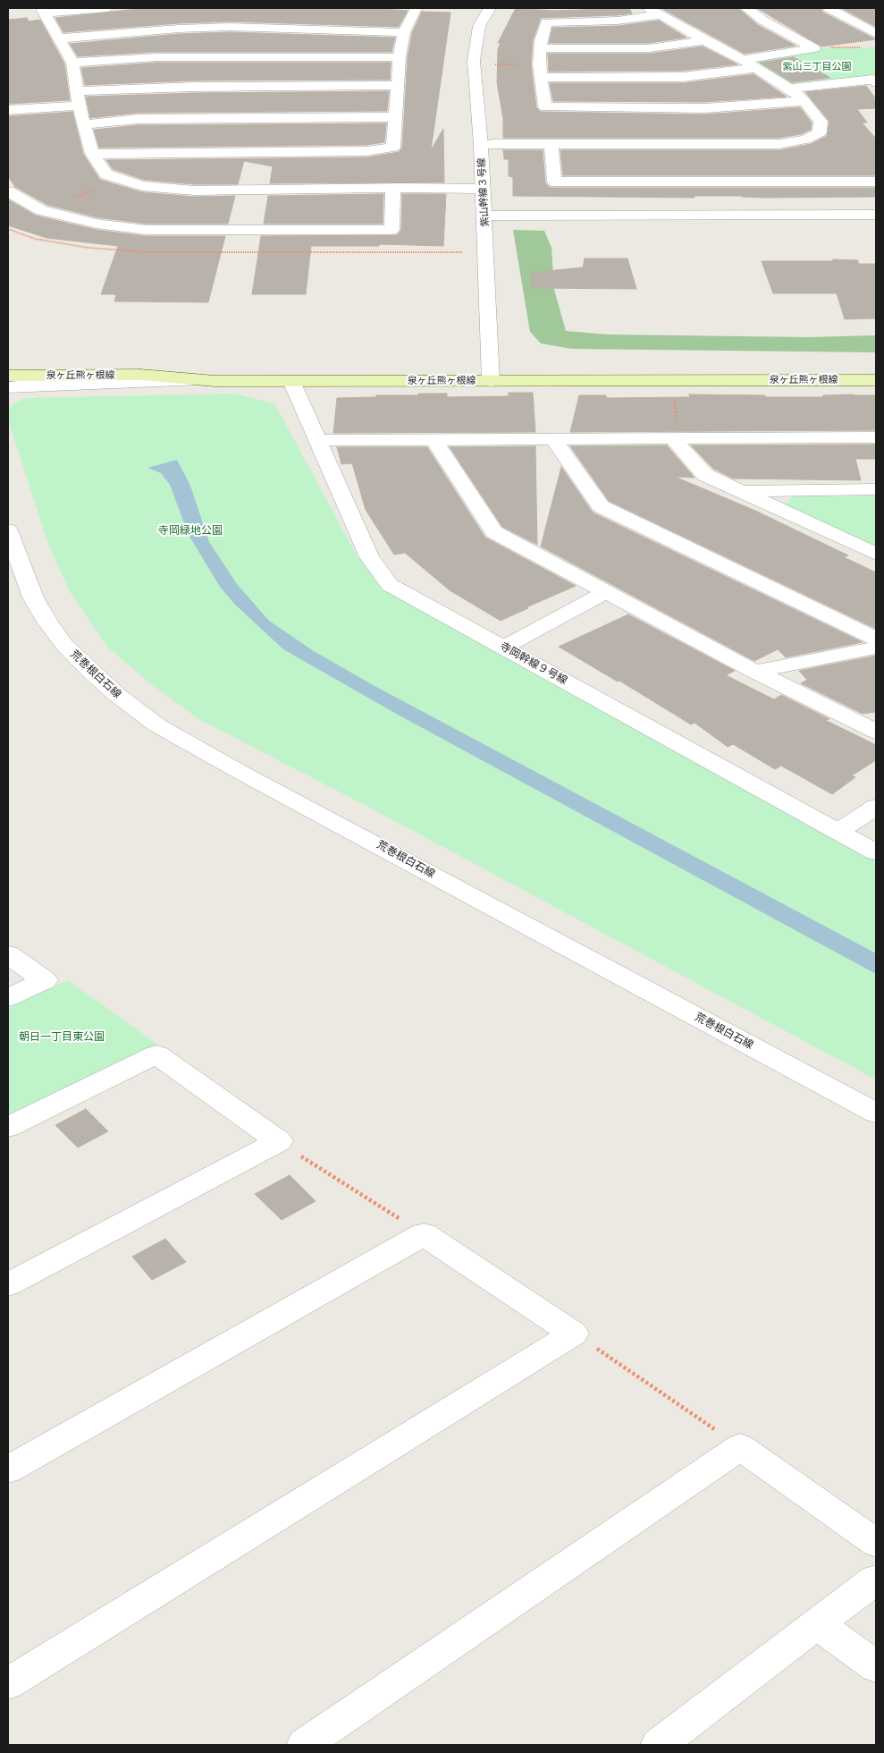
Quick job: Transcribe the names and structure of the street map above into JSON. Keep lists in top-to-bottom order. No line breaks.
{"streets":{"main road":["泉ヶ丘熊ヶ根線"],"street":["紫山幹線３号線","寺岡幹線９号線","荒巻根白石線"]},"crossings":[["紫山幹線３号線","泉ヶ丘熊ヶ根線"],["泉ヶ丘熊ヶ根線","寺岡幹線９号線"]],"parks":["紫山三丁目公園","寺岡緑地公園","朝日一丁目東公園"]}
